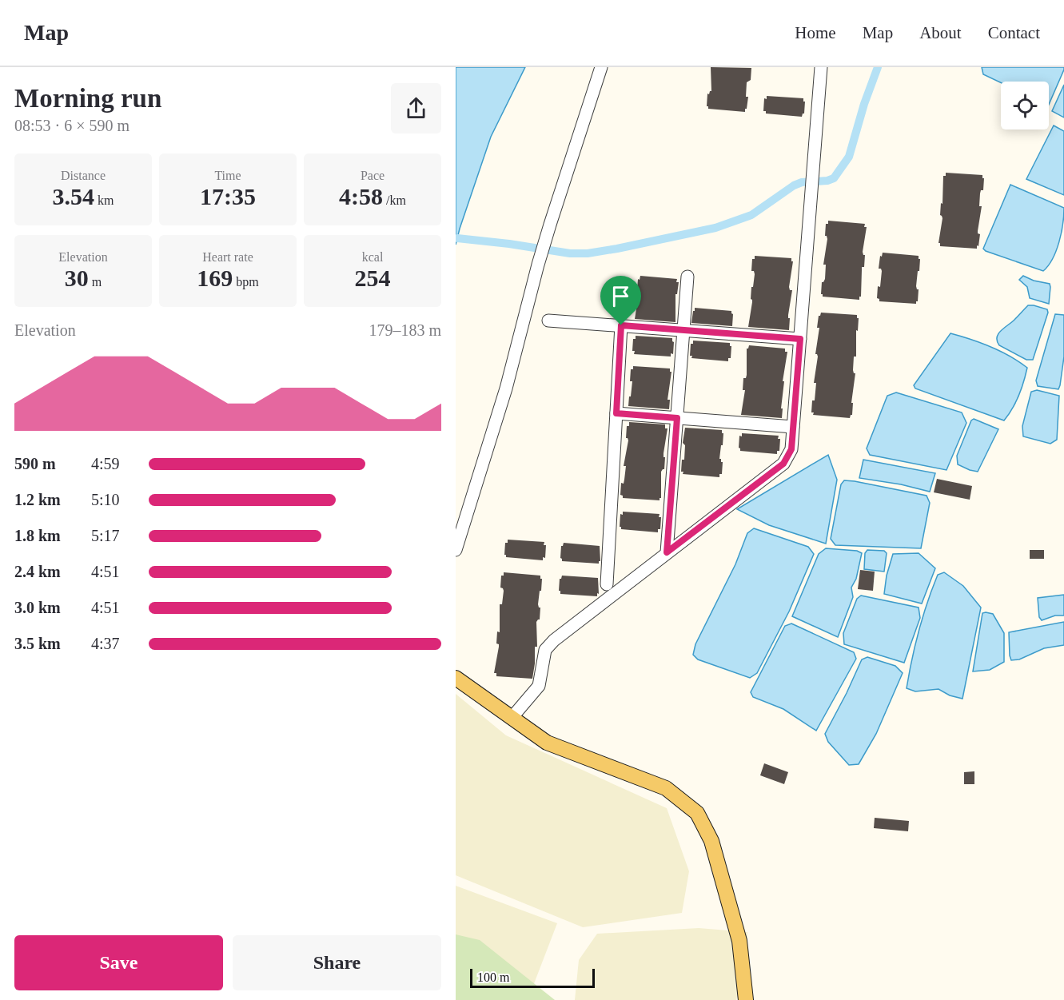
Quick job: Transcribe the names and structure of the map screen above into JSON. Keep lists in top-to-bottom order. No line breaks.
{"scale_bar":"100 m","page":{"header":"Map","nav":["Home","Map","About","Contact"],"heading":["Morning run","08:53 · 6 × 590 m"],"stats":[["Distance","3.54 km"],["Time","17:35"],["Pace","4:58 /km"],["Elevation","30 m"],["Heart rate","169 bpm"],["kcal","254"]],"chart":["Elevation","179–183 m"],"list":[{"name":"590 m","note":"4:59"},{"name":"1.2 km","note":"5:10"},{"name":"1.8 km","note":"5:17"},{"name":"2.4 km","note":"4:51"},{"name":"3.0 km","note":"4:51"},{"name":"3.5 km","note":"4:37"}],"buttons":["Save","Share"],"scale":"100 m"}}
